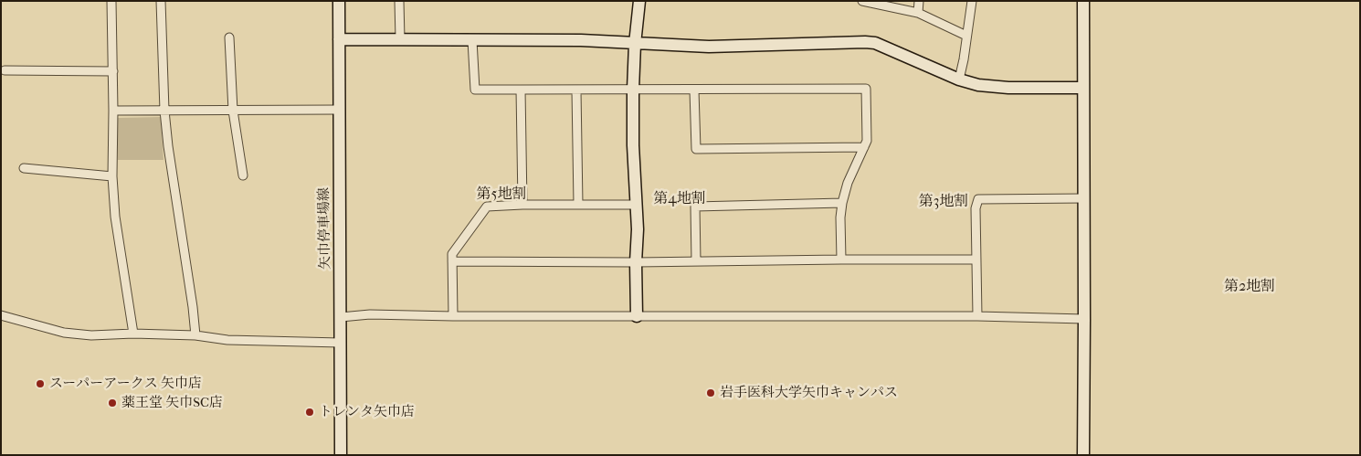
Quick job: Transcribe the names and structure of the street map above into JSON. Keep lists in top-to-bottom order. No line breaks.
{"streets":{"street":["矢巾停車場線"]},"districts":["第5地割","第4地割","第3地割","第2地割"],"places":["スーパーアークス 矢巾店","岩手医科大学矢巾キャンパス","薬王堂 矢巾SC店","トレンタ矢巾店"]}
